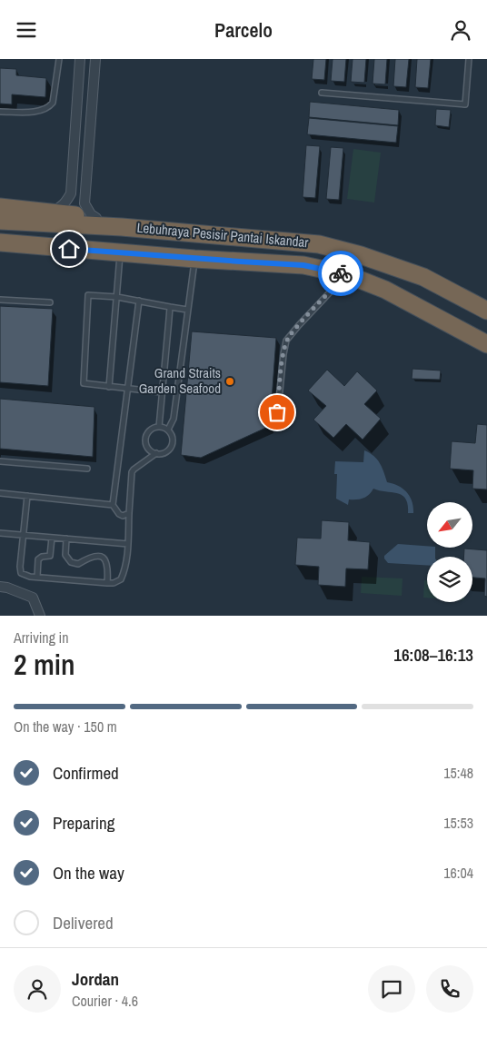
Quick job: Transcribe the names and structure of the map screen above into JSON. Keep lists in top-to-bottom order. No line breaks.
{"streets":{"highway":["Lebuhraya Pesisir Pantai Iskandar"]},"places":["Grand Straits Garden Seafood"],"north":"bottom left","page":{"header":"Parcelo","heading":["2 min","Arriving in","16:08–16:13"],"panel":["Jordan","Courier · 4.6"],"bar":"On the way · 150 m","list":[["Confirmed","15:48"],["Preparing","15:53"],["On the way","16:04"],"Delivered"]}}
